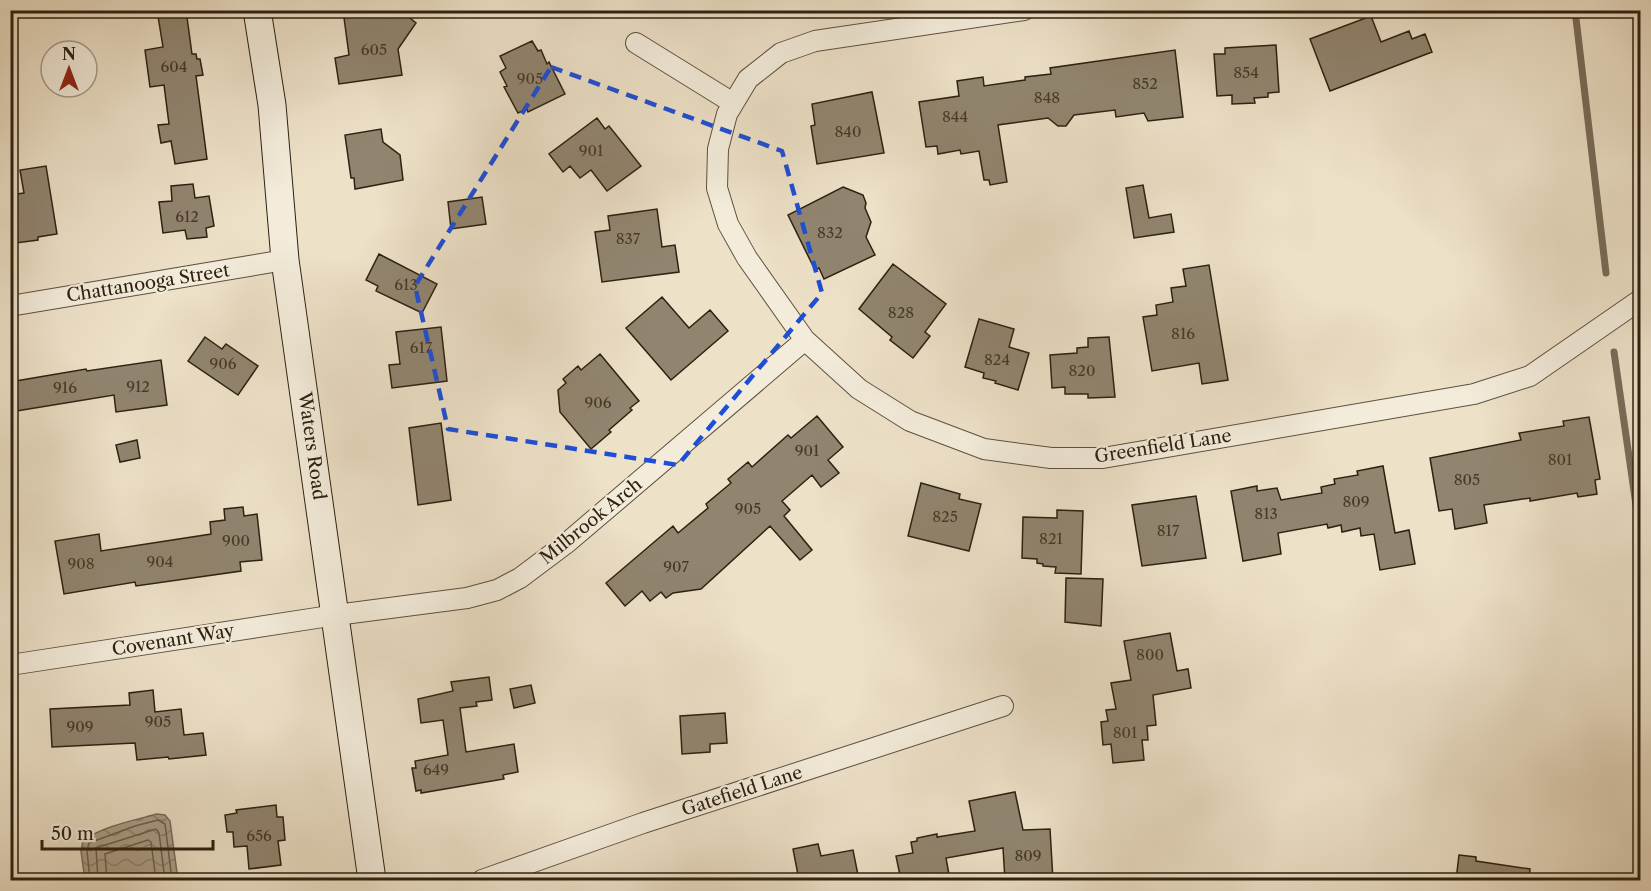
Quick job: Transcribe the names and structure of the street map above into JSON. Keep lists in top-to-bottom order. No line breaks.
{"streets":{"street":["Chattanooga Street","Waters Road","Greenfield Lane","Milbrook Arch","Covenant Way","Gatefield Lane"]},"crossings":[["Chattanooga Street","Waters Road"],["Waters Road","Milbrook Arch"],["Waters Road","Covenant Way"],["Greenfield Lane","Milbrook Arch"],["Milbrook Arch","Covenant Way"]],"house_numbers":["605","604","854","905","852","848","844","840","901","612","832","837","613","828","816","617","824","906","820","912","916","906","901","801","805","809","905","813","825","817","821","900","904","908","907","800","905","909","801","649","656","809"],"scale_bar":"50 m","north":"top"}
